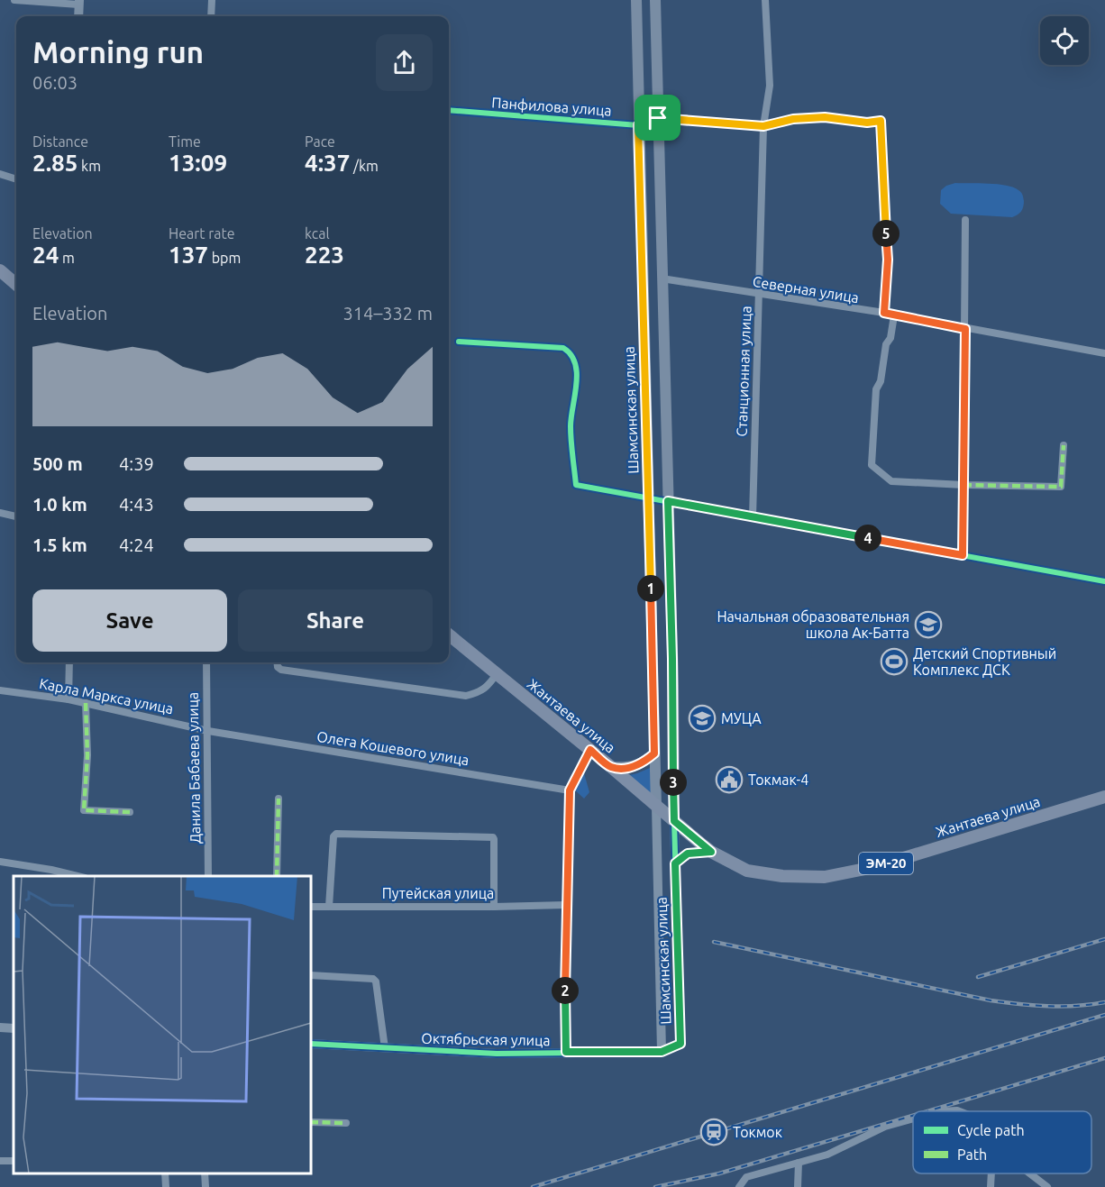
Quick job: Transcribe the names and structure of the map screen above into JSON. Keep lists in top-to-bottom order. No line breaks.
{"streets":{"main road":["Шамсинская улица","Жантаева улица","ЭМ-20"],"street":["Панфилова улица","Северная улица","Станционная улица","Карла Маркса улица","Олега Кошевого улица","Данила Бабаева улица","Путейская улица","Октябрьская улица"]},"crossings":[["Панфилова улица","Северная улица"],["Панфилова улица","Станционная улица"],["Панфилова улица","Шамсинская улица"],["Северная улица","Станционная улица"],["Северная улица","Шамсинская улица"],["Шамсинская улица","Жантаева улица"],["Шамсинская улица","Октябрьская улица"],["Карла Маркса улица","Олега Кошевого улица"],["Карла Маркса улица","Данила Бабаева улица"],["Олега Кошевого улица","Данила Бабаева улица"]],"places":{"school or university":["Начальная образовательная школа Ак-Батта","МУЦА"],"sports":["Детский Спортивный Комплекс ДСК"],"public building":["Токмак-4"],"station":["Токмок"]},"legend":["Cycle path","Path"],"page":{"heading":["Morning run","06:03"],"stats":[["Distance","2.85 km"],["Time","13:09"],["Pace","4:37 /km"],["Elevation","24 m"],["Heart rate","137 bpm"],["kcal","223"]],"pins":["5","4","1","3","2"],"chart":["Elevation","314–332 m"],"list":[{"name":"500 m","note":"4:39"},{"name":"1.0 km","note":"4:43"},{"name":"1.5 km","note":"4:24"}],"buttons":["Save","Share"]}}
